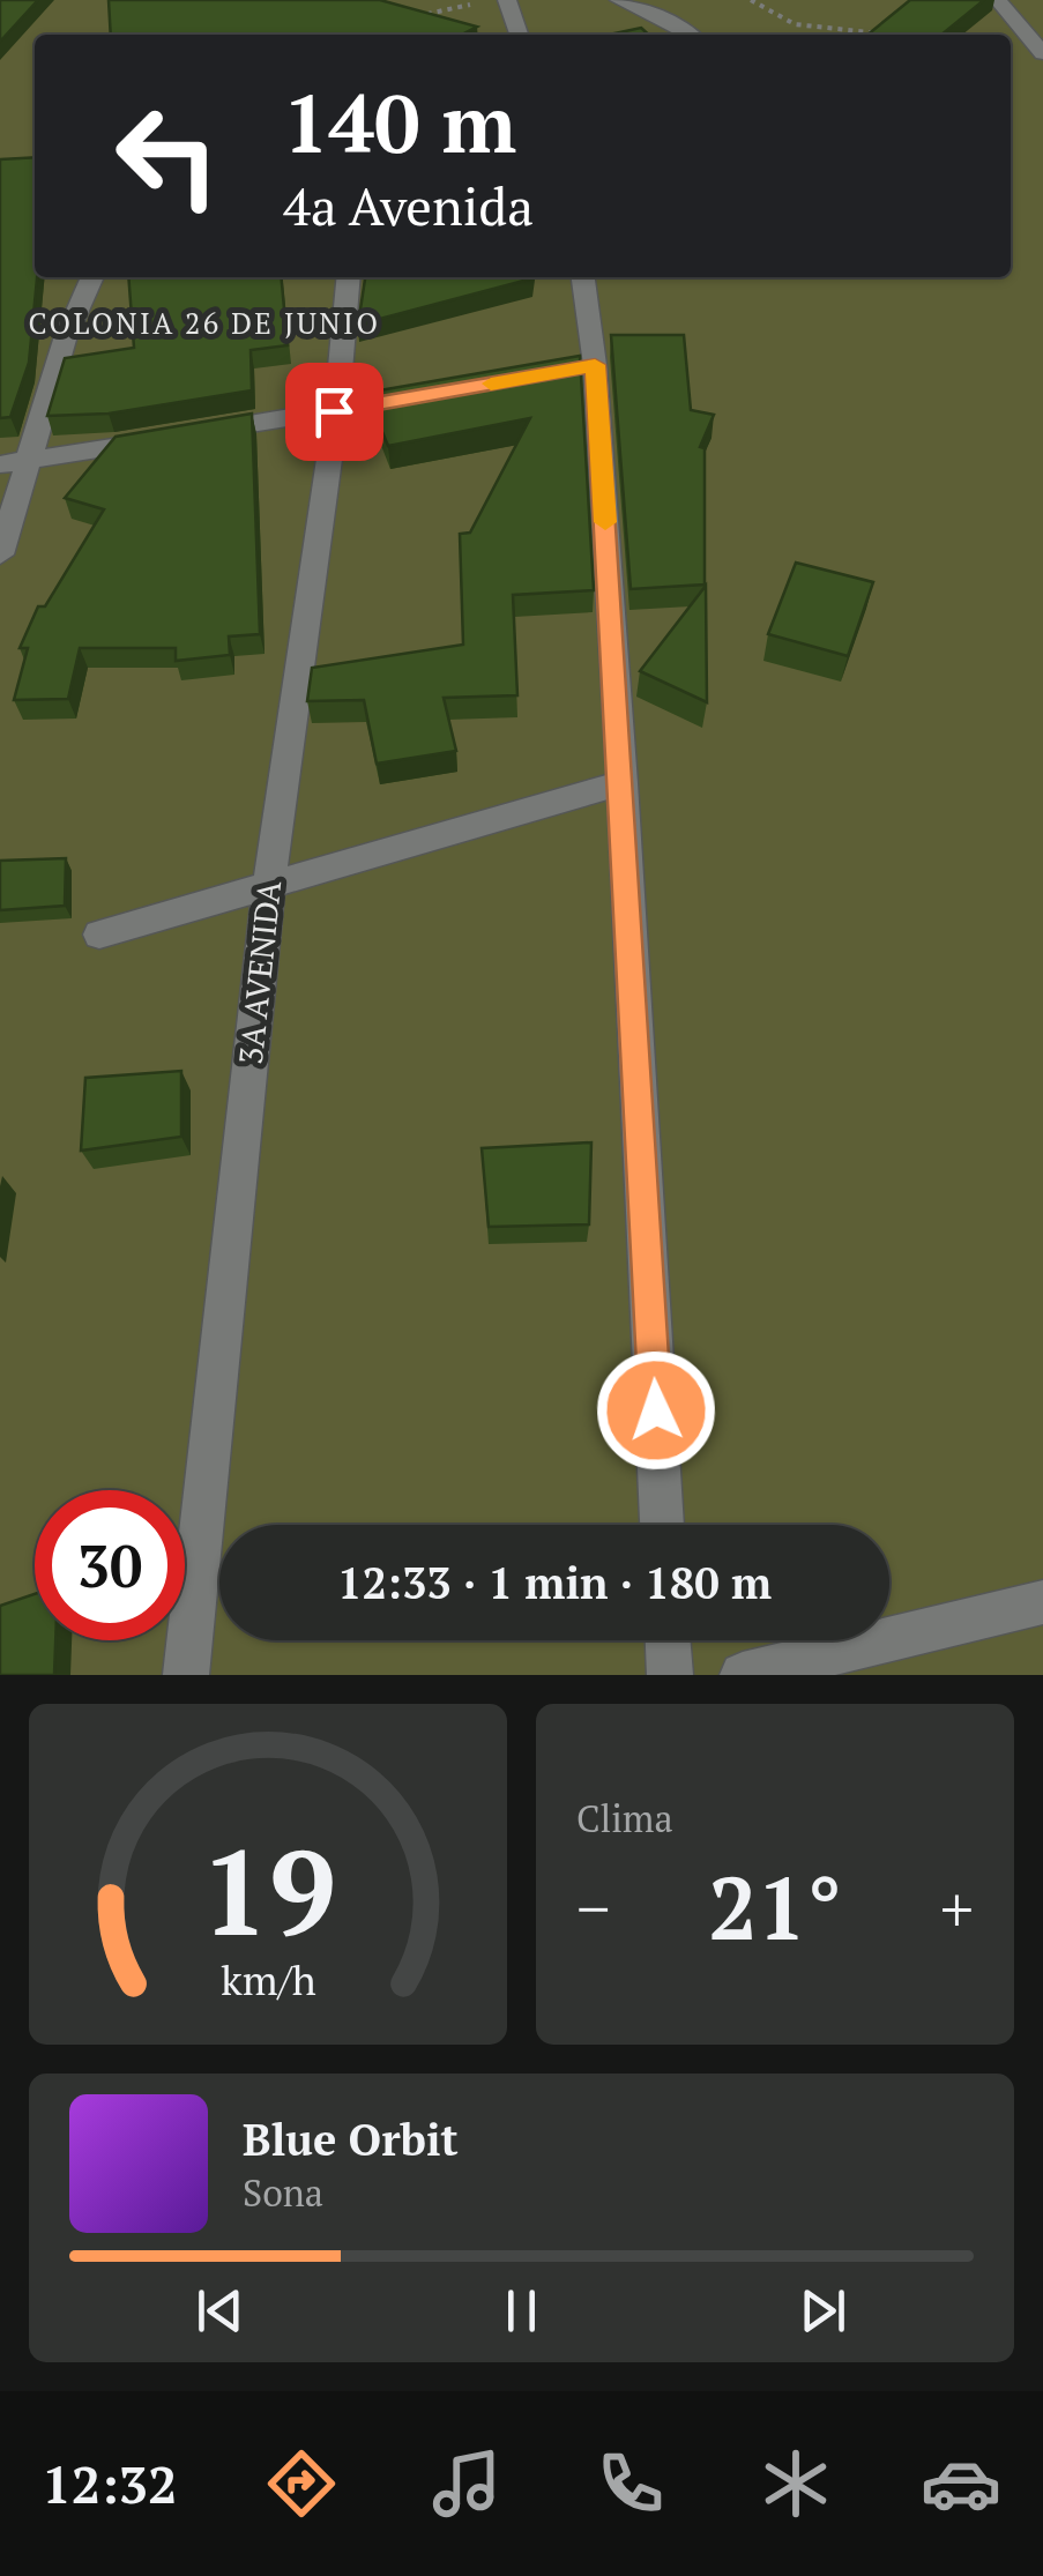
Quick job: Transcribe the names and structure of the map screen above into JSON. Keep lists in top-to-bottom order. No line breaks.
{"streets":{"street":["3A AVENIDA"]},"districts":["COLONIA 26 DE JUNIO"],"page":{"turn":["140 m","4a Avenida"],"limit":"30","trip":"12:33 · 1 min · 180 m","tile":"Clima","heat":["−","21°","+"],"song":["Blue Orbit","Sona"],"tabs":"12:32","gauge":["19","km/h"]}}
